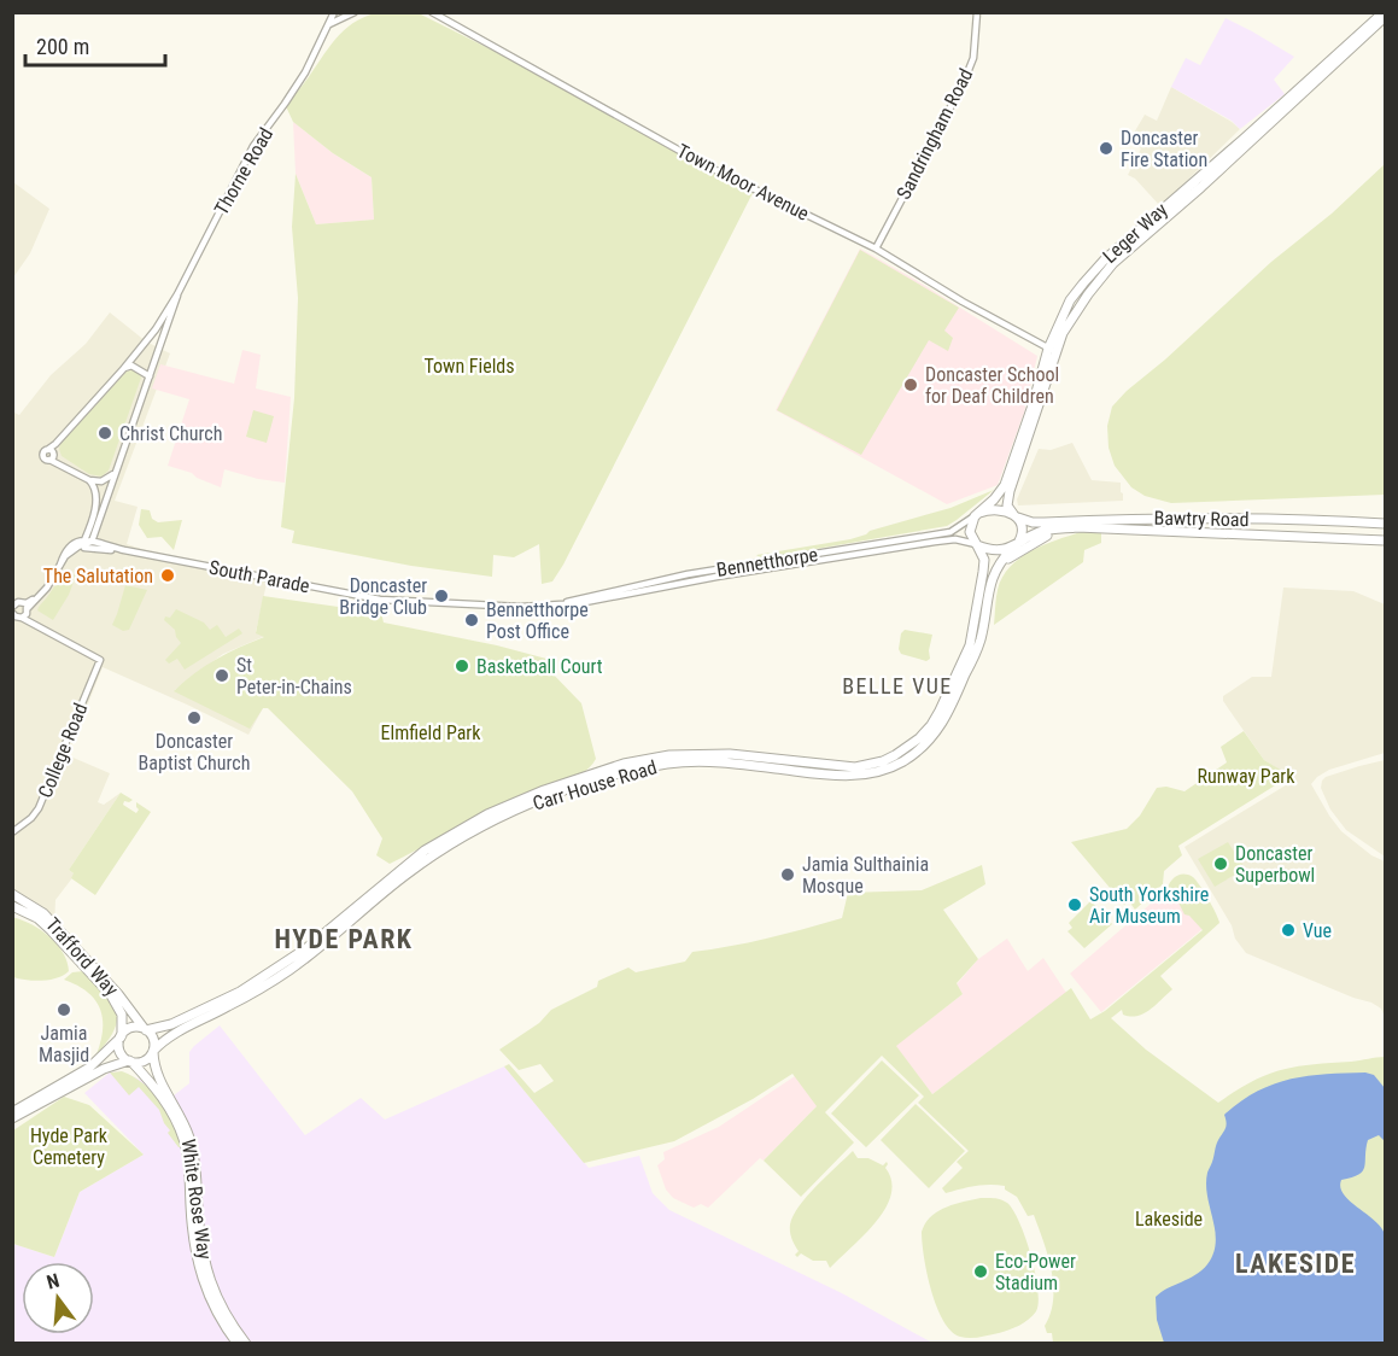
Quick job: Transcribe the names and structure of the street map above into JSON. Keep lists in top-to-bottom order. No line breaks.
{"streets":{"highway":["Leger Way","Bawtry Road","Carr House Road","Trafford Way","White Rose Way"],"street":["Sandringham Road","Thorne Road","Town Moor Avenue","Bennetthorpe","South Parade","College Road"]},"crossings":[["Sandringham Road","Town Moor Avenue"],["Thorne Road","South Parade"],["Town Moor Avenue","Leger Way"],["Leger Way","Bawtry Road"],["Leger Way","Bennetthorpe"],["Leger Way","Carr House Road"],["Bawtry Road","Bennetthorpe"],["Bawtry Road","Carr House Road"],["Bennetthorpe","South Parade"],["Bennetthorpe","Carr House Road"],["Carr House Road","Trafford Way"],["Carr House Road","White Rose Way"],["Trafford Way","White Rose Way"]],"districts":["BELLE VUE","HYDE PARK","LAKESIDE"],"parks":["Town Fields","Elmfield Park","Runway Park","Hyde Park Cemetery","Lakeside"],"places":["Doncaster Fire Station","Doncaster School for Deaf Children","Christ Church","The Salutation","Doncaster Bridge Club","Bennetthorpe Post Office","Basketball Court","St Peter-in-Chains","Doncaster Baptist Church","Doncaster Superbowl","Jamia Sulthainia Mosque","South Yorkshire Air Museum","Vue","Jamia Masjid","Eco-Power Stadium"],"scale_bar":"200 m","north":"top"}
